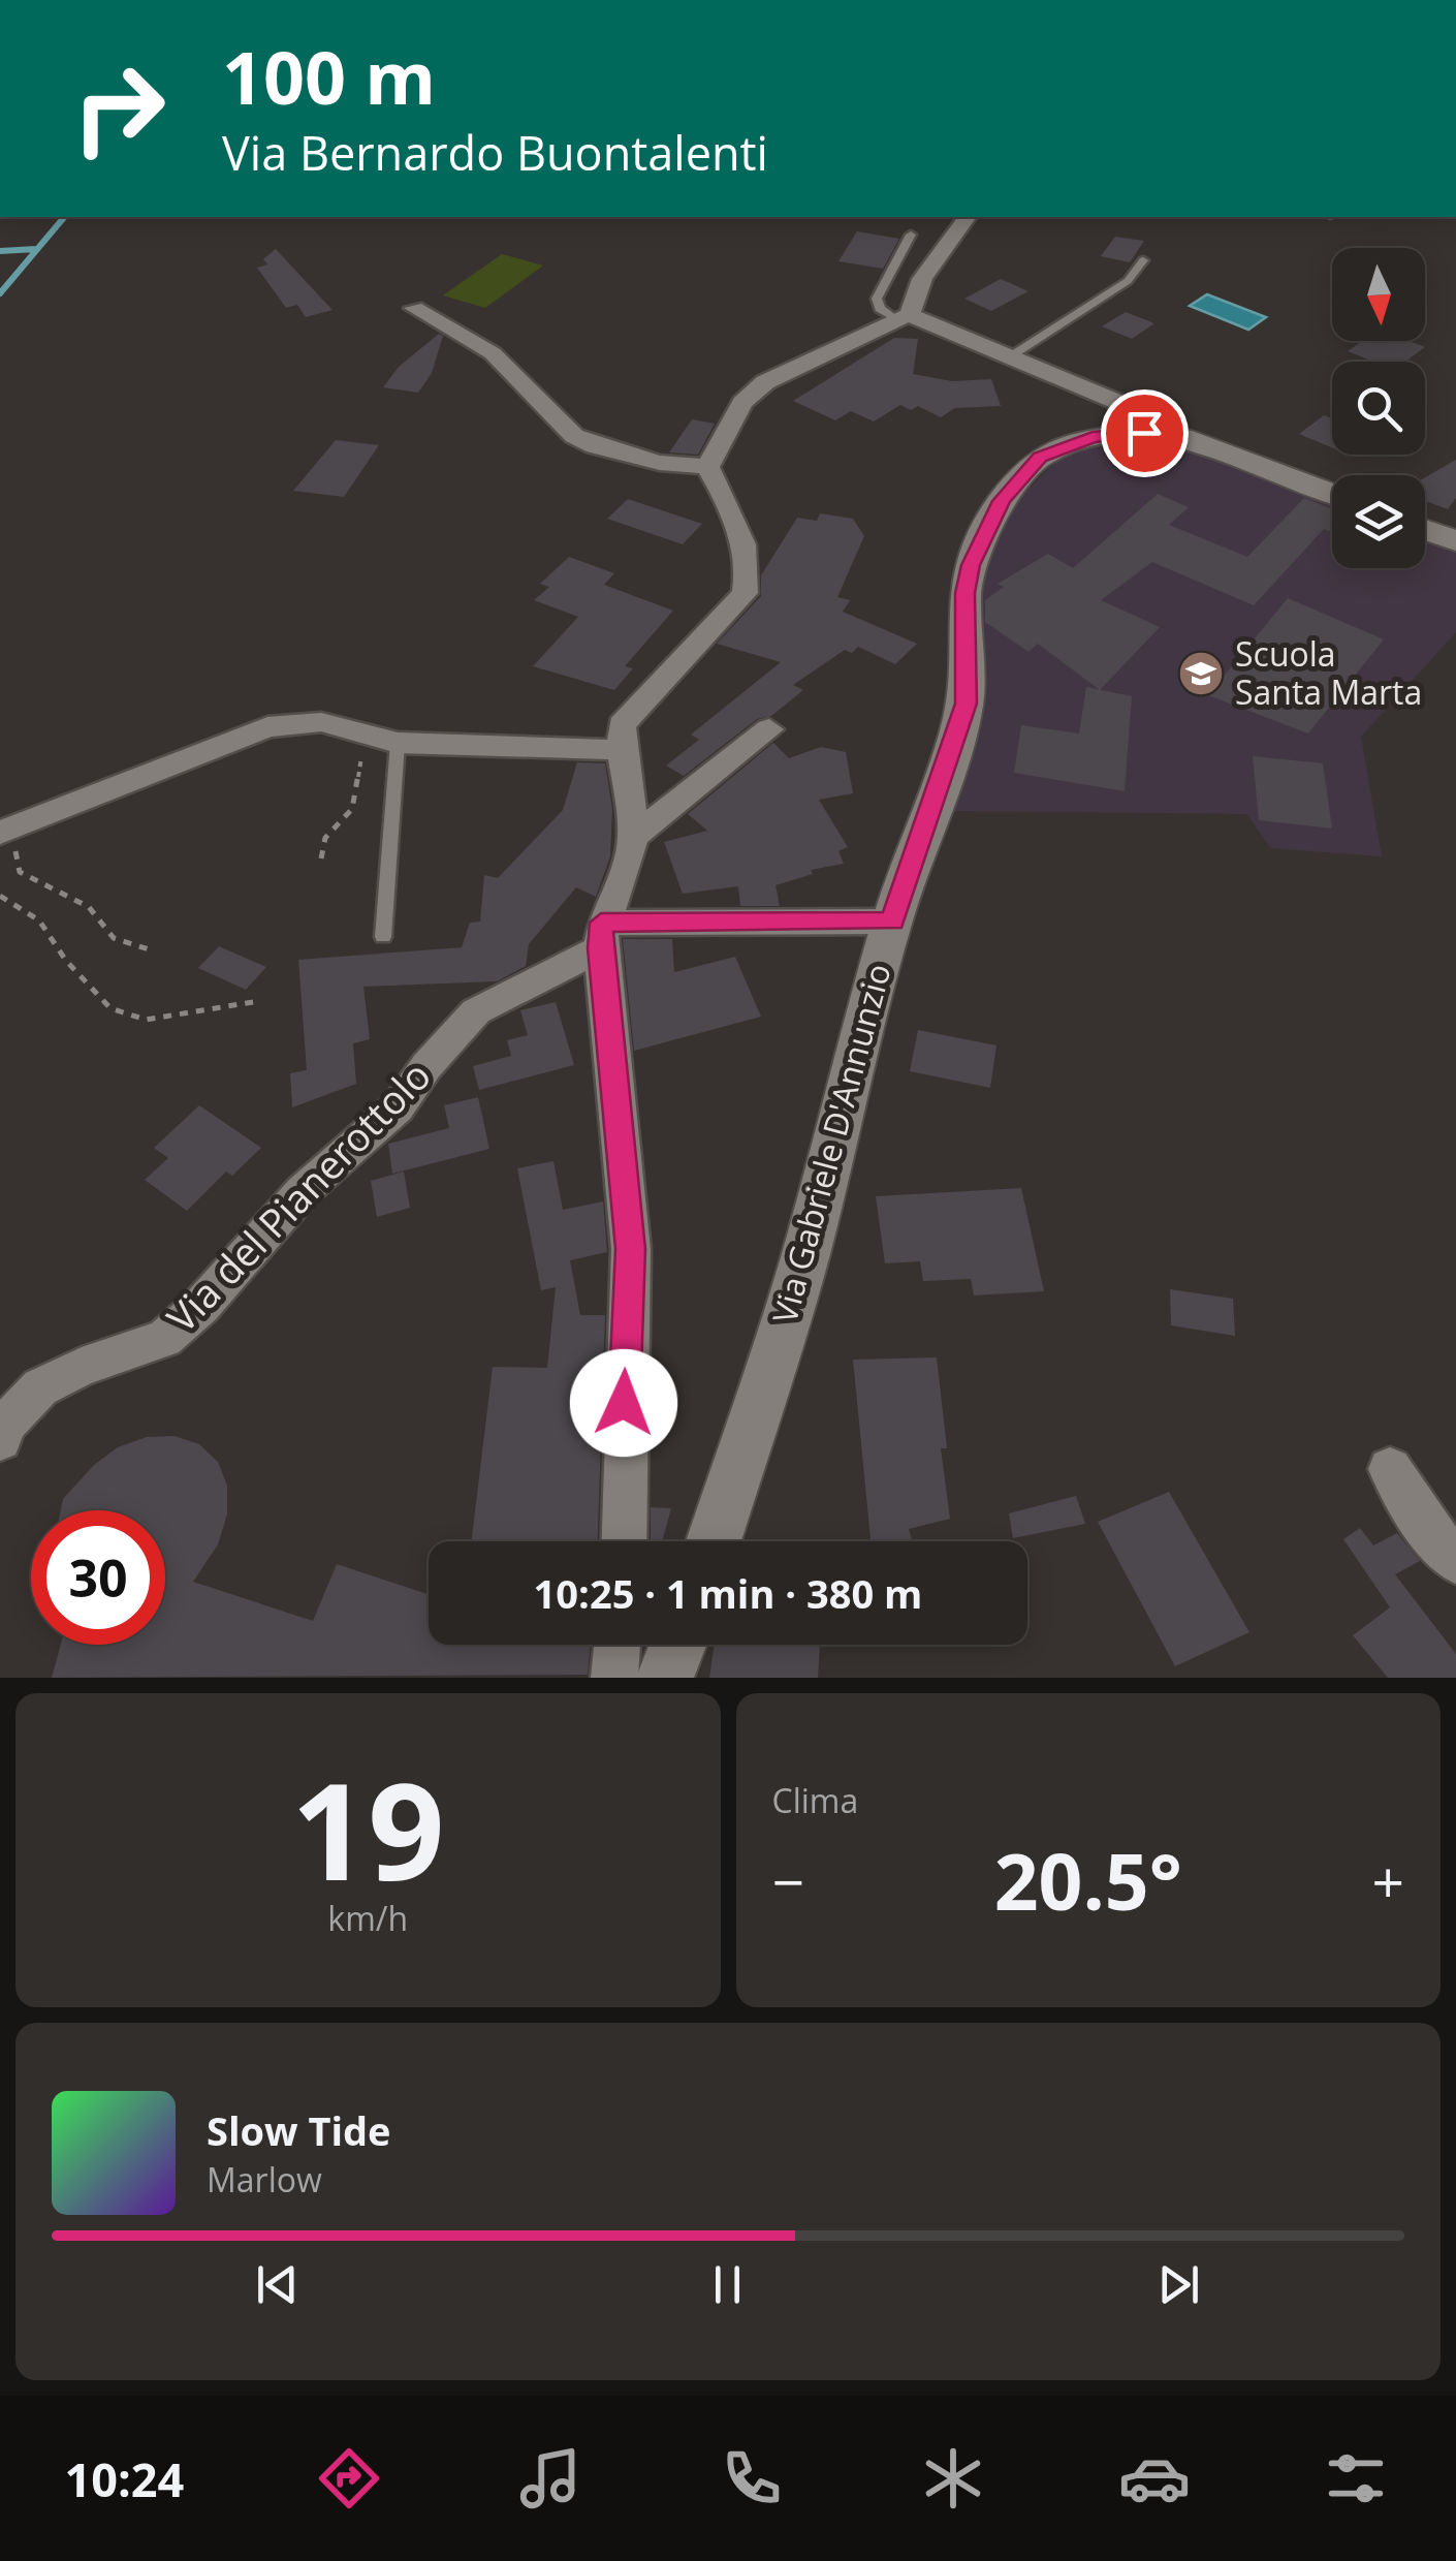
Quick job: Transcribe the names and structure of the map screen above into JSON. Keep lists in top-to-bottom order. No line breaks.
{"streets":{"street":["Via Gabriele D'Annunzio","Via del Pianerottolo"]},"places":{"school or university":["Scuola Santa Marta"]},"north":"bottom","page":{"turn":["100 m","Via Bernardo Buontalenti"],"limit":"30","trip":"10:25 · 1 min · 380 m","tile":[["19","km/h"],"Clima"],"heat":["−","20.5°","+"],"song":["Slow Tide","Marlow"],"tabs":"10:24"}}
